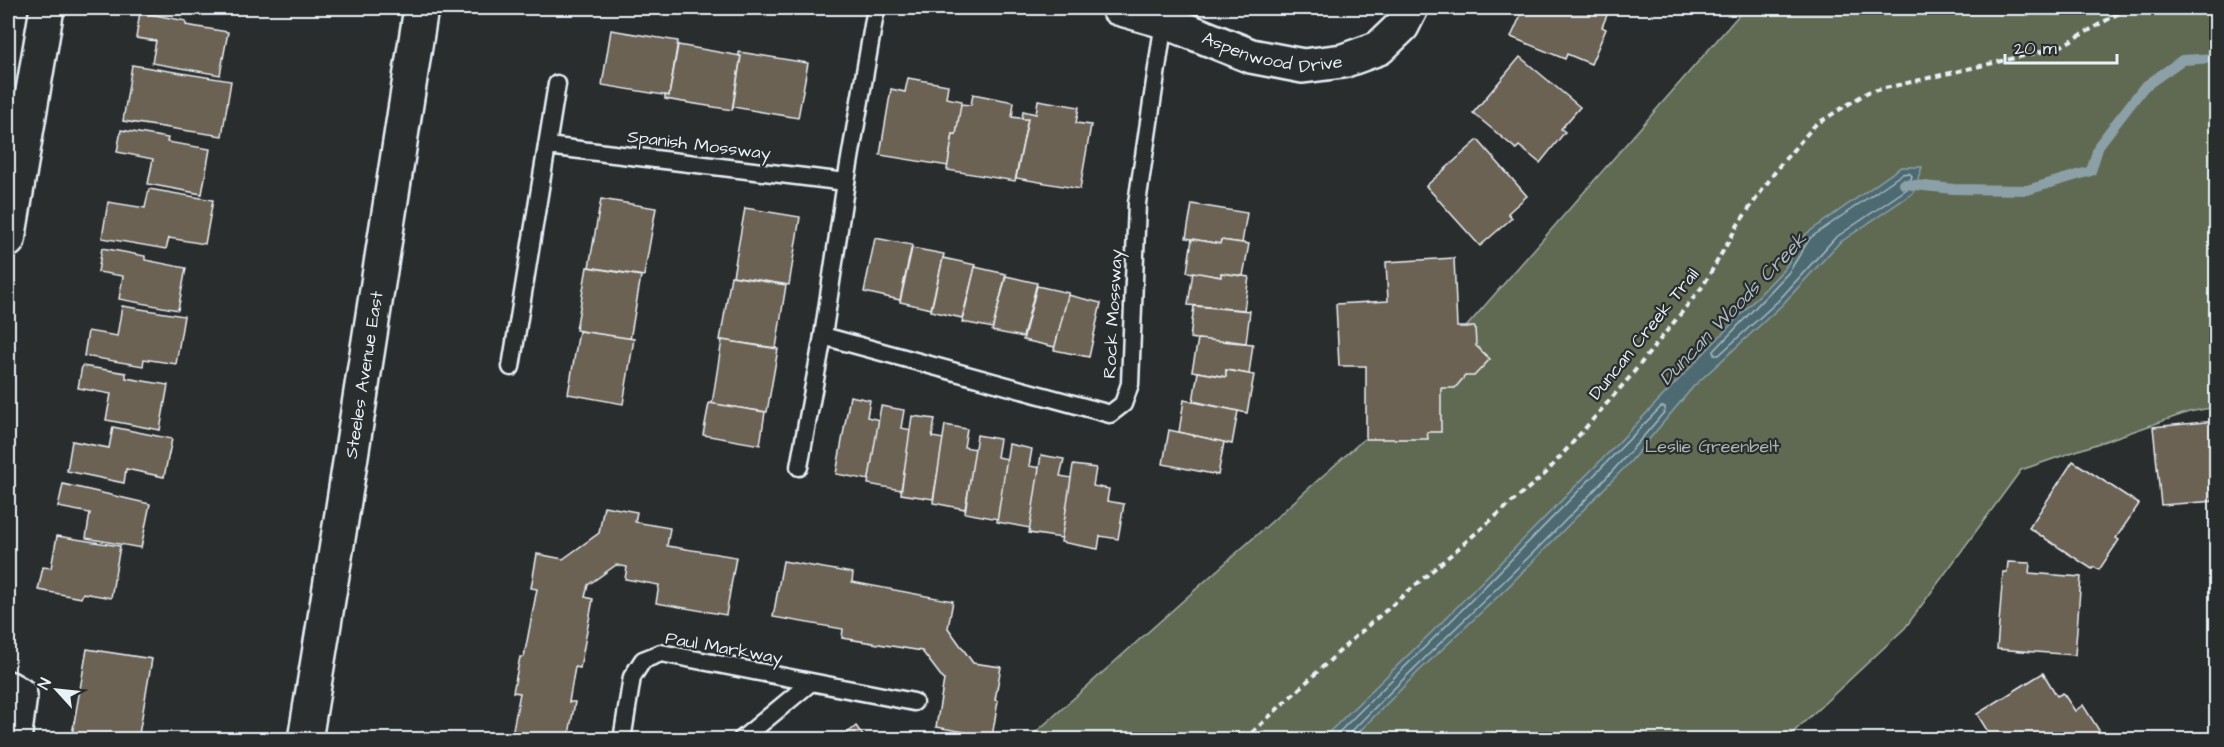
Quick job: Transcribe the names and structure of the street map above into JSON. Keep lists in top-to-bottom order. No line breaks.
{"streets":{"main road":["Aspenwood Drive","Steeles Avenue East"],"lane":["Spanish Mossway","Rock Mossway","Paul Markway"],"path":["Duncan Creek Trail"]},"crossings":[["Aspenwood Drive","Rock Mossway"]],"water":["Duncan Woods Creek"],"parks":["Leslie Greenbelt"],"scale_bar":"20 m","north":"top left"}
